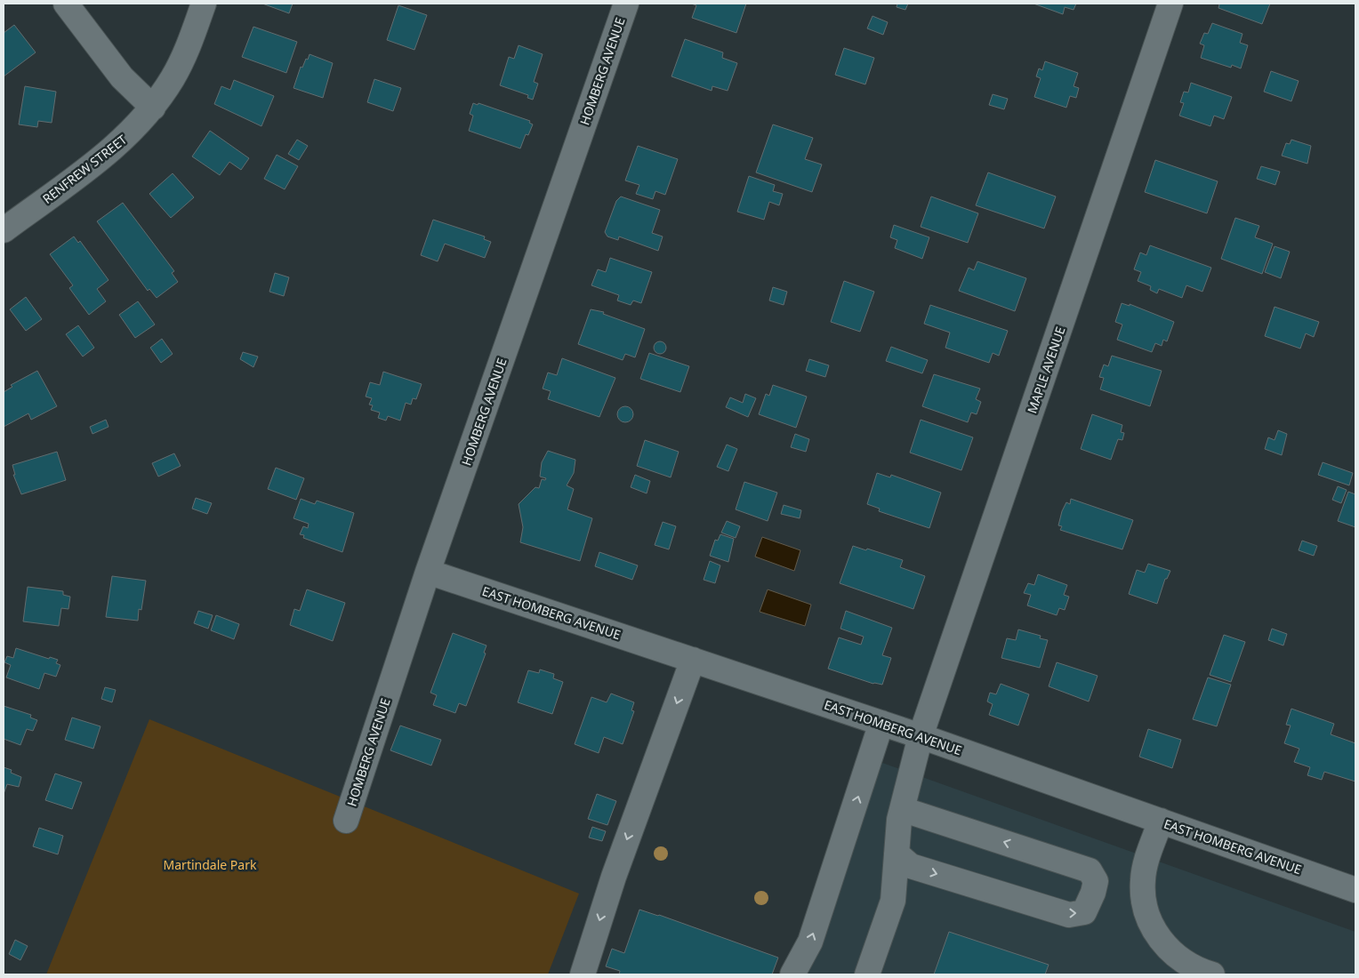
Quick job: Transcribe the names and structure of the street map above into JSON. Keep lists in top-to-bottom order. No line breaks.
{"streets":{"street":["HOMBERG AVENUE","RENFREW STREET","MAPLE AVENUE","EAST HOMBERG AVENUE"]},"crossings":[["HOMBERG AVENUE","EAST HOMBERG AVENUE"],["MAPLE AVENUE","EAST HOMBERG AVENUE"]],"parks":["Martindale Park"]}
